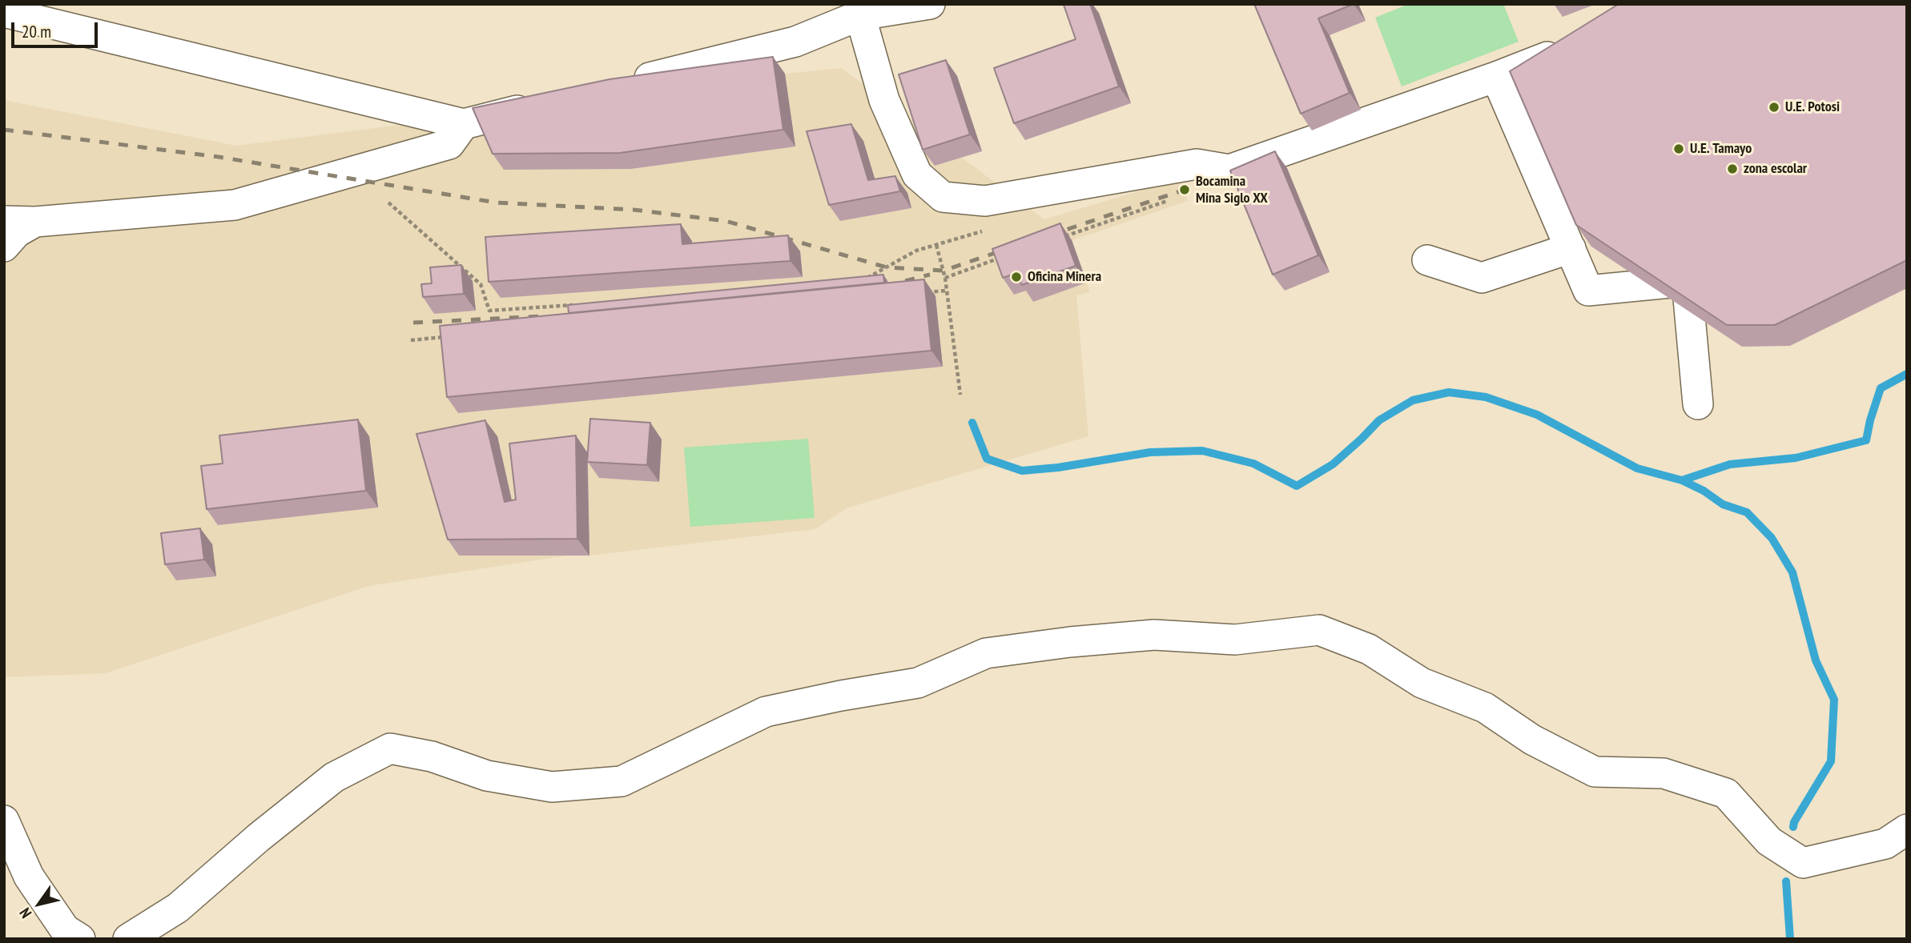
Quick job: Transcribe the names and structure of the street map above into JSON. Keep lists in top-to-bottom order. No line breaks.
{"places":["U.E. Potosi","U.E. Tamayo","zona escolar","Bocamina Mina Siglo XX","Oficina Minera"],"scale_bar":"20 m","north":"bottom left"}
